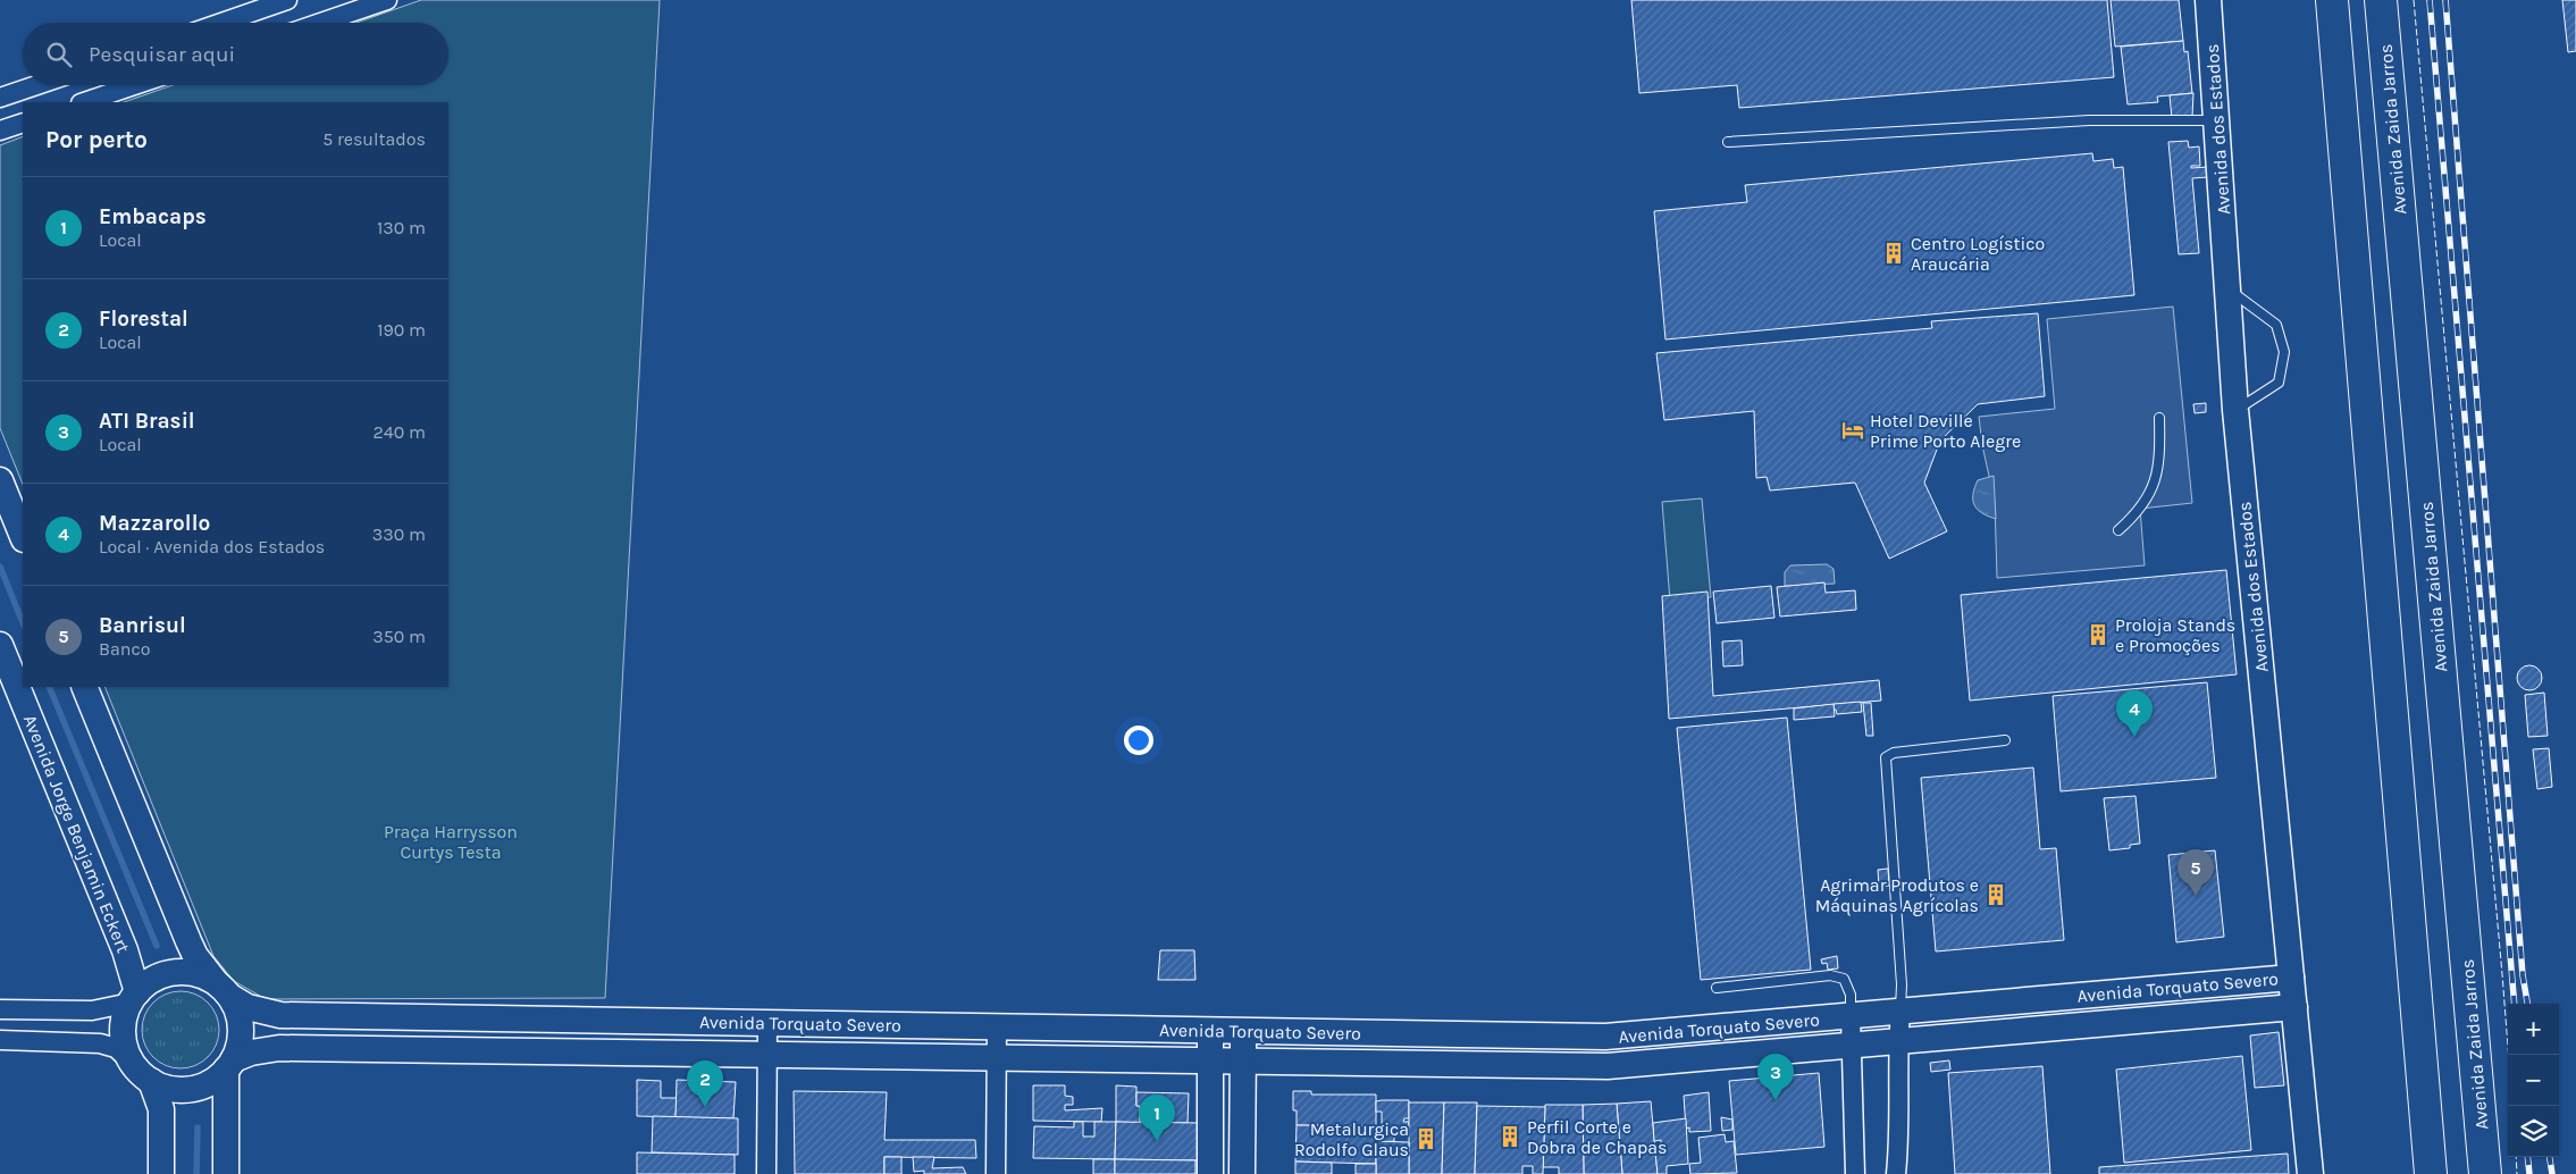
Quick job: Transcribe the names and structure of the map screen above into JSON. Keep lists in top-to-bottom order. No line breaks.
{"streets":{"highway":["Avenida Zaida Jarros"],"street":["Avenida dos Estados","Avenida Jorge Benjamin Eckert","Avenida Torquato Severo"]},"crossings":[["Avenida dos Estados","Avenida Torquato Severo"],["Avenida Jorge Benjamin Eckert","Avenida Torquato Severo"]],"parks":["Praça Harrysson Curtys Testa"],"places":{"building":["Centro Logístico Araucária","Proloja Stands e Promoções","Agrimar Produtos e Máquinas Agrícolas","Perfil Corte e Dobra de Chapas","Metalurgica Rodolfo Glaus"],"hotel":["Hotel Deville Prime Porto Alegre"]},"page":{"search":"Pesquisar aqui","heading":["Por perto","5 resultados"],"list":[{"mark":"1","name":"Embacaps","note":"Local","value":"130 m"},{"mark":"2","name":"Florestal","note":"Local","value":"190 m"},{"mark":"3","name":"ATI Brasil","note":"Local","value":"240 m"},{"mark":"4","name":"Mazzarollo","note":"Local · Avenida dos Estados","value":"330 m"},{"mark":"5","name":"Banrisul","note":"Banco","value":"350 m"}],"pins":["4","5","3","2","1"],"map_buttons":["+","−"]}}
